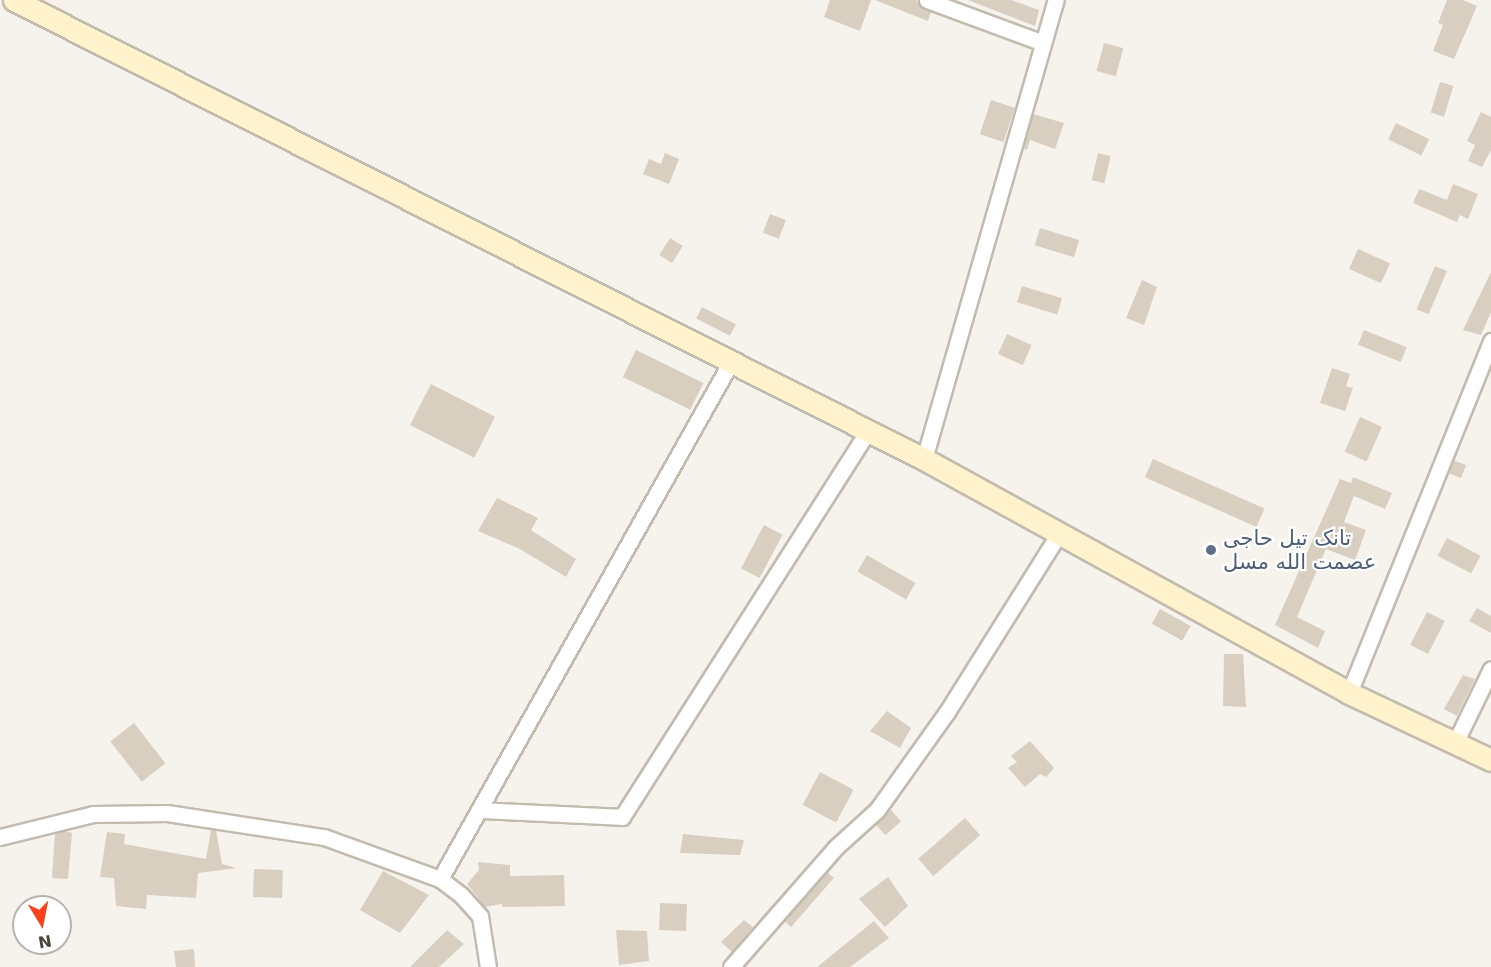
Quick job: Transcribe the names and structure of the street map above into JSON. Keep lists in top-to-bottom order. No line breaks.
{"places":["تانک تیل حاجی عصمت الله مسل"],"north":"bottom"}
